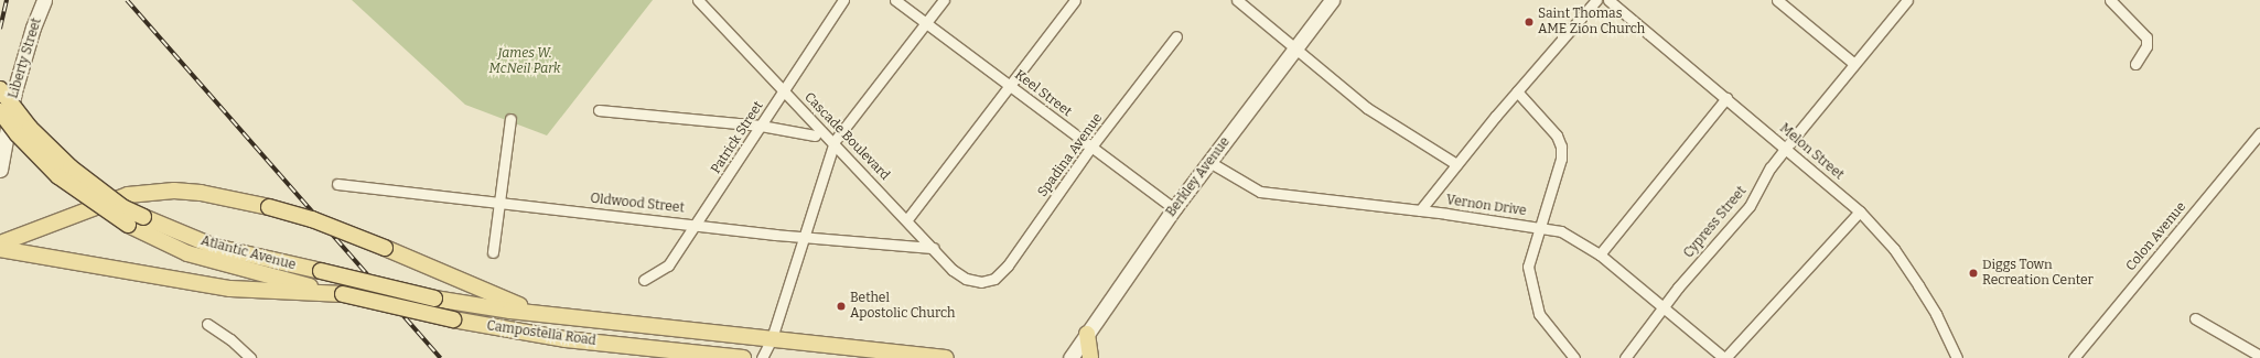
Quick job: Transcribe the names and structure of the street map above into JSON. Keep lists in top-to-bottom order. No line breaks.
{"streets":{"main road":["Atlantic Avenue","Campostella Road"],"street":["Liberty Street","Keel Street","Cascade Boulevard","Patrick Street","Melon Street","Spadina Avenue","Berkley Avenue","Oldwood Street","Vernon Drive","Cypress Street","Colon Avenue"]},"crossings":[["Keel Street","Spadina Avenue"],["Keel Street","Berkley Avenue"],["Cascade Boulevard","Patrick Street"],["Cascade Boulevard","Spadina Avenue"],["Cascade Boulevard","Oldwood Street"],["Patrick Street","Oldwood Street"],["Melon Street","Cypress Street"],["Berkley Avenue","Vernon Drive"],["Vernon Drive","Cypress Street"],["Atlantic Avenue","Campostella Road"]],"parks":["James W. McNeil Park"],"places":["Saint Thomas AME Zion Church","Diggs Town Recreation Center","Bethel Apostolic Church"]}
